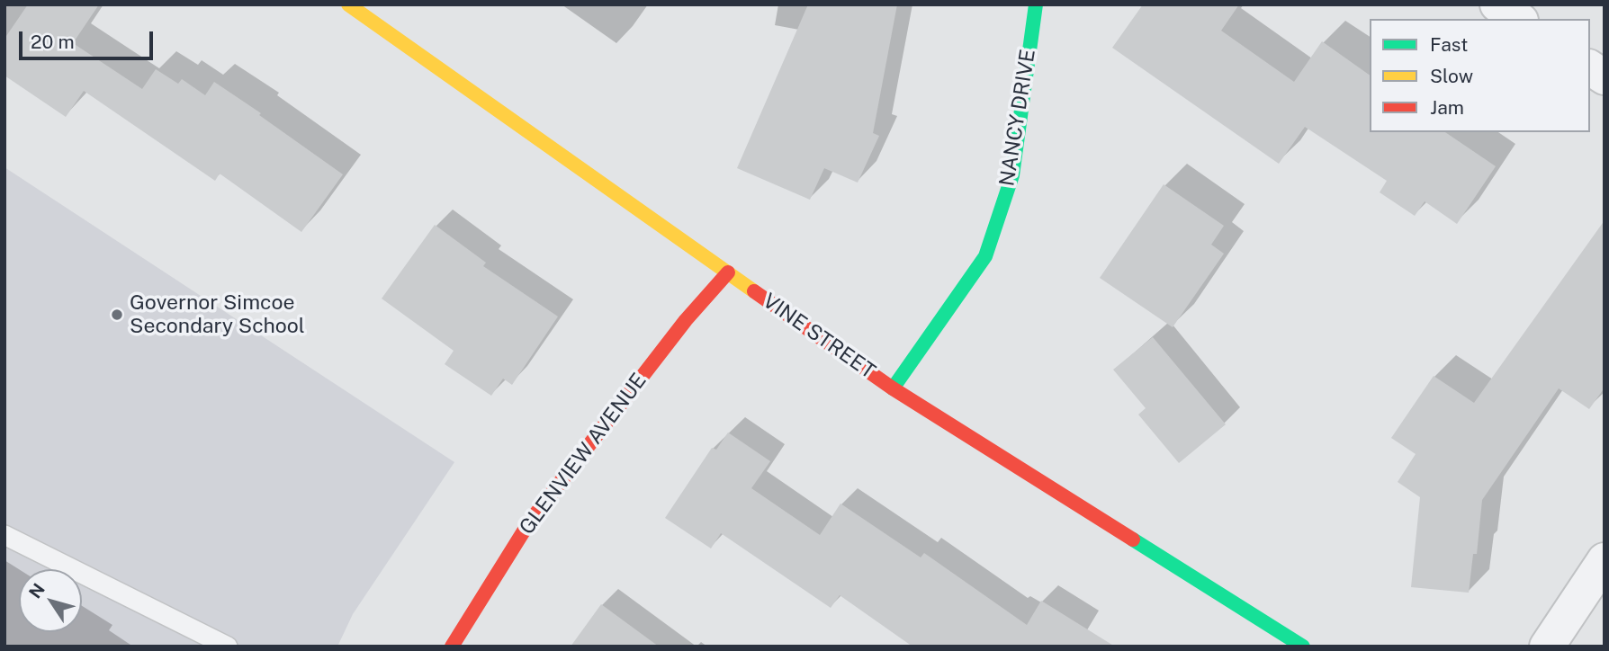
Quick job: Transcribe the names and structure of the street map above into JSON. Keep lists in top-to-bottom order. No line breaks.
{"streets":{"street":["NANCY DRIVE","VINE STREET","GLENVIEW AVENUE"]},"crossings":[["NANCY DRIVE","VINE STREET"],["VINE STREET","GLENVIEW AVENUE"]],"places":["Governor Simcoe Secondary School"],"legend":["Fast","Slow","Jam"],"scale_bar":"20 m","north":"top left"}
